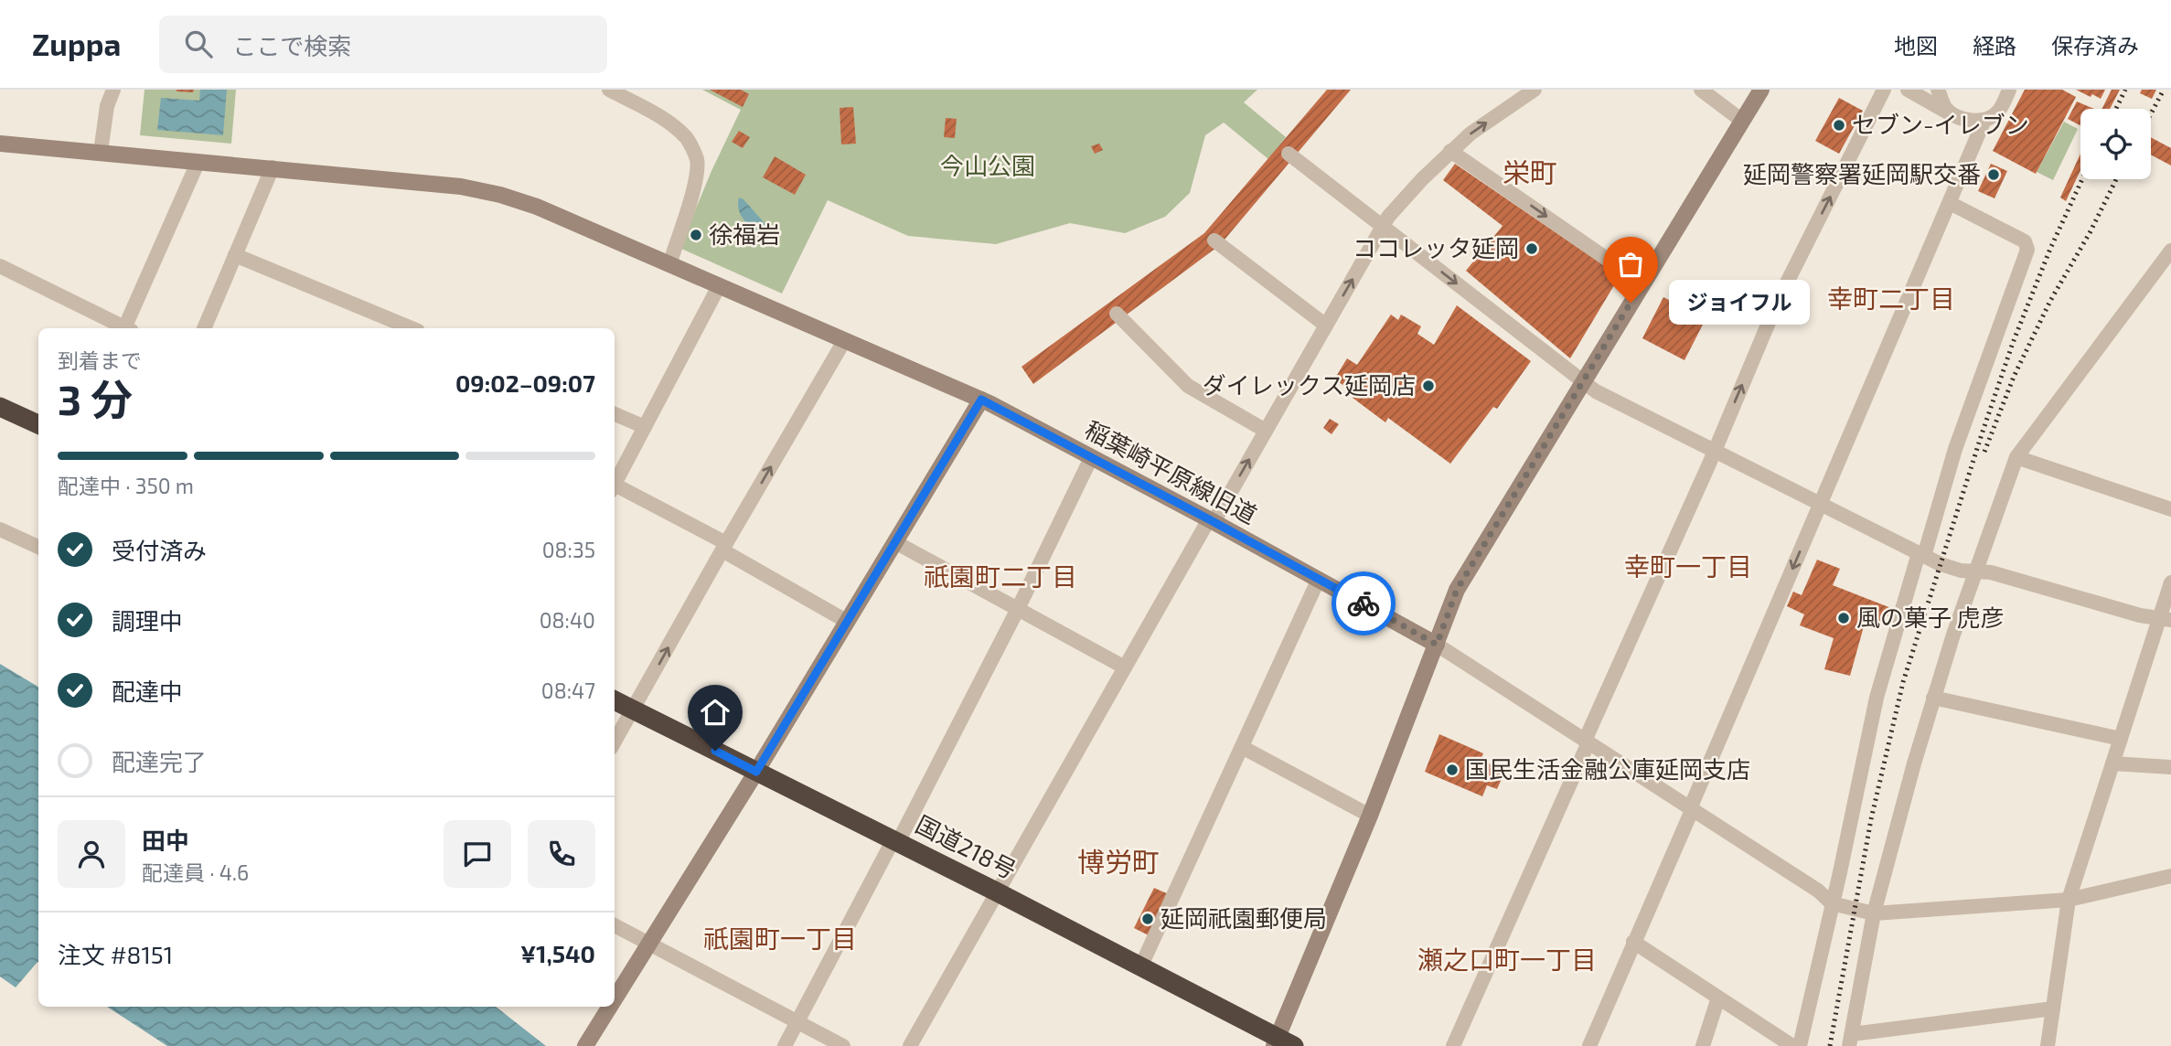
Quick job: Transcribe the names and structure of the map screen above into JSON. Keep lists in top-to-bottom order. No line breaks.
{"streets":{"highway":["国道218号"],"street":["稲葉崎平原線旧道"]},"districts":["栄町","幸町二丁目","幸町一丁目","祇園町二丁目","博労町","祇園町一丁目","瀬之口町一丁目"],"parks":["今山公園"],"places":["セブン-イレブン","延岡警察署延岡駅交番","徐福岩","ココレッタ延岡","ジョイフル","ダイレックス延岡店","風の菓子 虎彦","国民生活金融公庫延岡支店","延岡祇園郵便局"],"page":{"header":"Zuppa","search":"ここで検索","nav":["地図","経路","保存済み"],"bubble":"ジョイフル","heading":["3 分","到着まで","09:02–09:07"],"panel":["田中","配達員 · 4.6","注文 #8151","¥1,540"],"bar":"配達中 · 350 m","list":[["受付済み","08:35"],["調理中","08:40"],["配達中","08:47"],"配達完了"]}}
